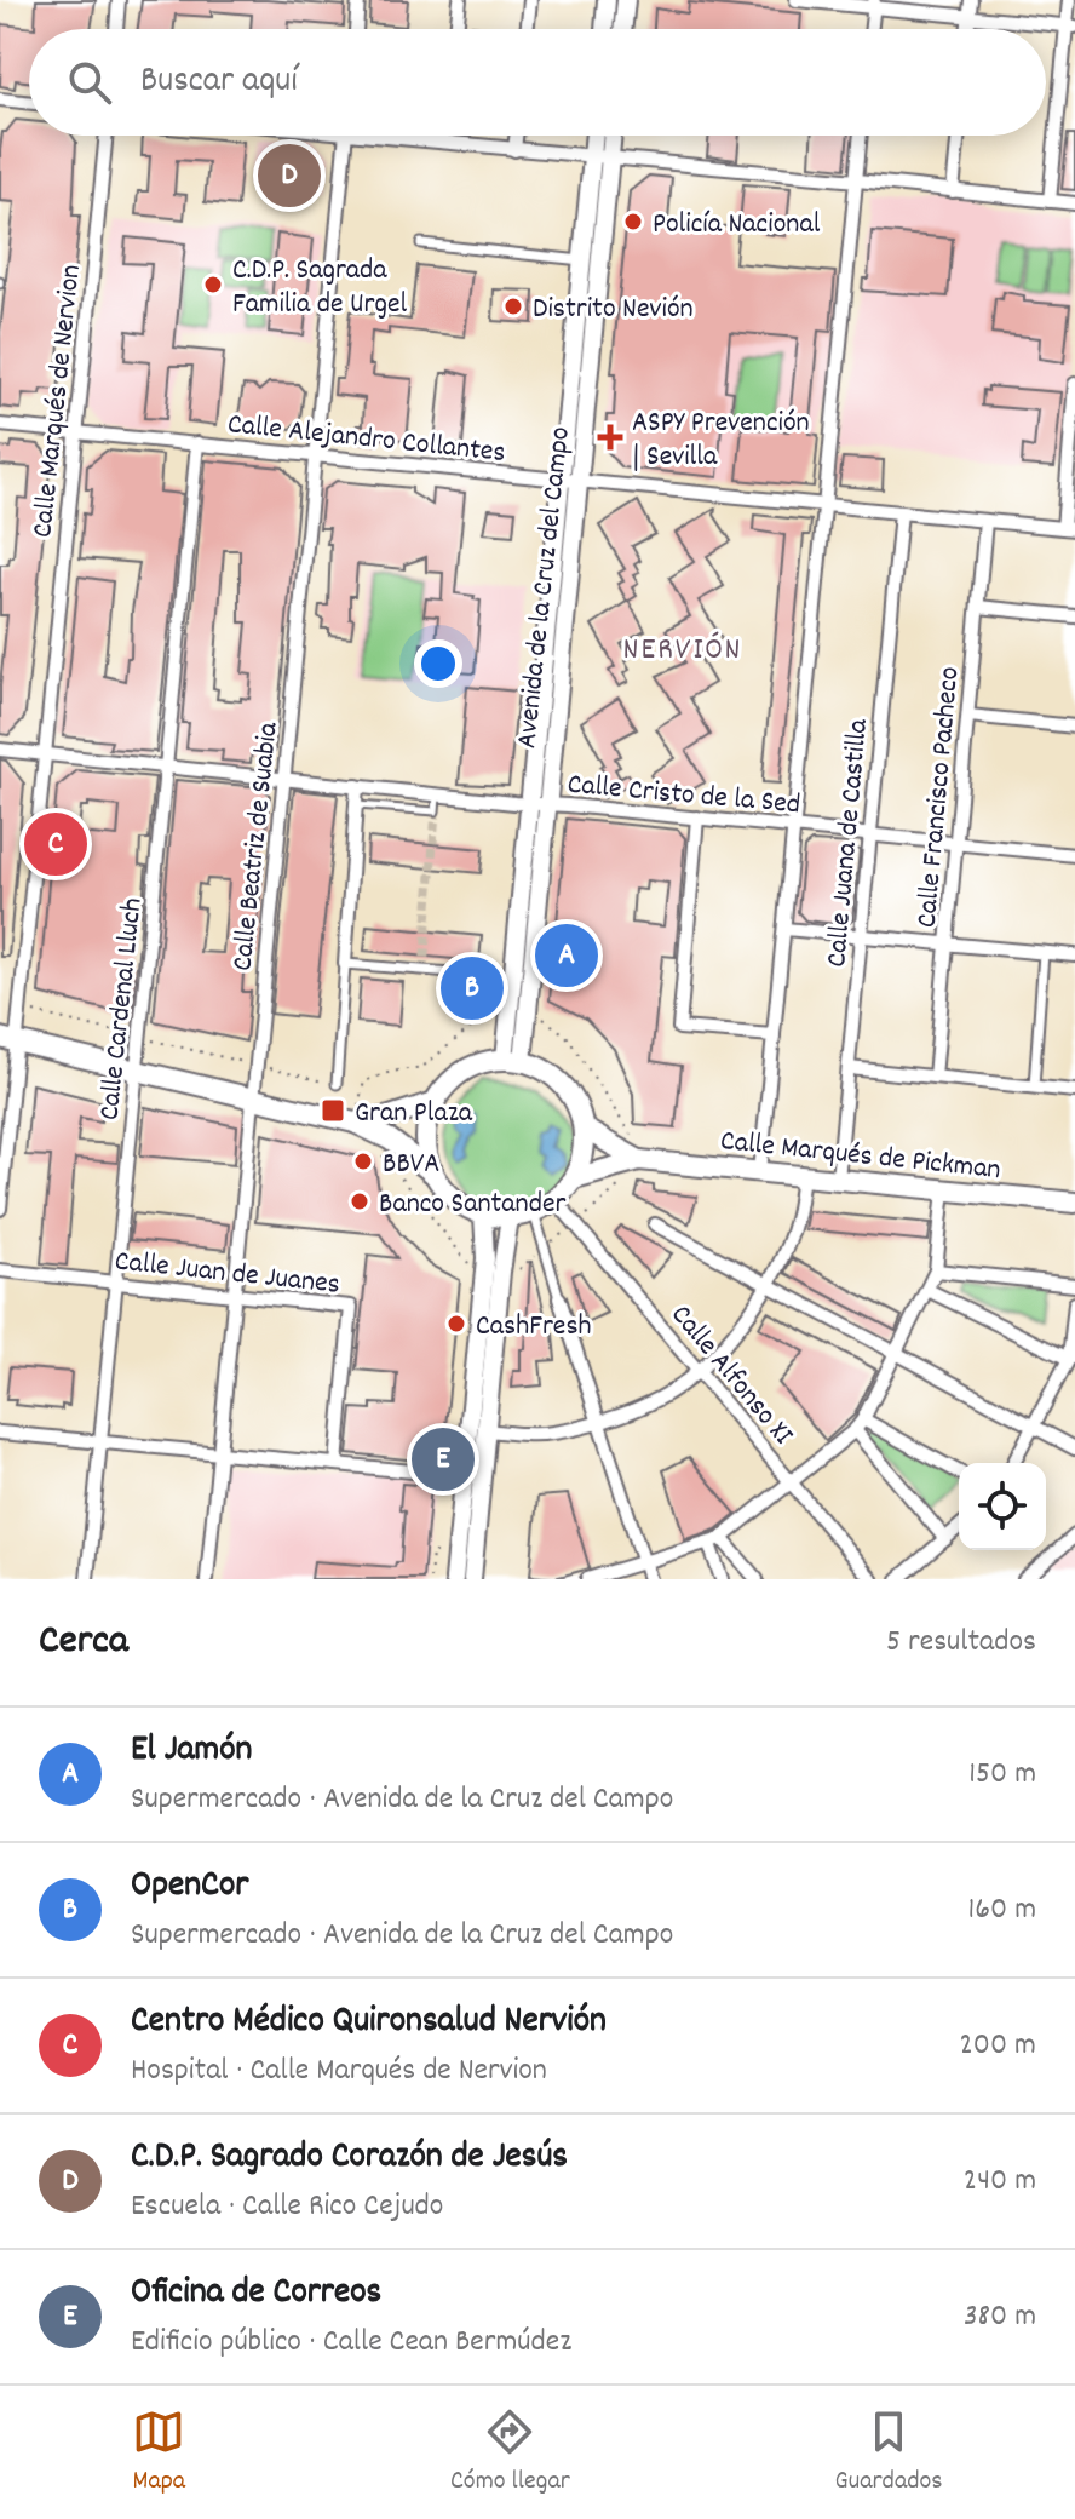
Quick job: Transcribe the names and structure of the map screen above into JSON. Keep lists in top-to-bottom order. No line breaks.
{"streets":{"main road":["Avenida de la Cruz del Campo","Calle Marqués de Pickman"],"street":["Calle Marqués de Nervion","Calle Alejandro Collantes","Calle Cristo de la Sed","Calle Francisco Pacheco","Calle Juana de Castilla","Calle Beatriz de Suabia","Calle Cardenal Lluch","Calle Juan de Juanes","Calle Alfonso XI"]},"crossings":[["Calle Marqués de Nervion","Calle Alejandro Collantes"],["Calle Marqués de Nervion","Calle Cristo de la Sed"],["Calle Alejandro Collantes","Avenida de la Cruz del Campo"],["Calle Alejandro Collantes","Calle Francisco Pacheco"],["Calle Alejandro Collantes","Calle Juana de Castilla"],["Calle Alejandro Collantes","Calle Beatriz de Suabia"],["Calle Alejandro Collantes","Calle Cardenal Lluch"],["Avenida de la Cruz del Campo","Calle Cristo de la Sed"],["Avenida de la Cruz del Campo","Calle Alfonso XI"],["Calle Cristo de la Sed","Calle Francisco Pacheco"],["Calle Cristo de la Sed","Calle Juana de Castilla"],["Calle Cristo de la Sed","Calle Beatriz de Suabia"],["Calle Cristo de la Sed","Calle Cardenal Lluch"],["Calle Juana de Castilla","Calle Marqués de Pickman"],["Calle Beatriz de Suabia","Calle Juan de Juanes"],["Calle Cardenal Lluch","Calle Juan de Juanes"]],"districts":["NERVIÓN"],"places":{"other":["Policía Nacional","C.D.P. Sagrada Familia de Urgel","Distrito Nevión","BBVA","Banco Santander","CashFresh"],"health":["ASPY Prevención | Sevilla"],"transit":["Gran Plaza"]},"page":{"search":"Buscar aquí","pins":["D","C","A","B","E"],"heading":["Cerca","5 resultados"],"list":[{"mark":"A","name":"El Jamón","note":"Supermercado · Avenida de la Cruz del Campo","value":"150 m"},{"mark":"B","name":"OpenCor","note":"Supermercado · Avenida de la Cruz del Campo","value":"160 m"},{"mark":"C","name":"Centro Médico Quironsalud Nervión","note":"Hospital · Calle Marqués de Nervion","value":"200 m"},{"mark":"D","name":"C.D.P. Sagrado Corazón de Jesús","note":"Escuela · Calle Rico Cejudo","value":"240 m"},{"mark":"E","name":"Oficina de Correos","note":"Edificio público · Calle Cean Bermúdez","value":"380 m"}],"nav":["Mapa","Cómo llegar","Guardados"]}}
